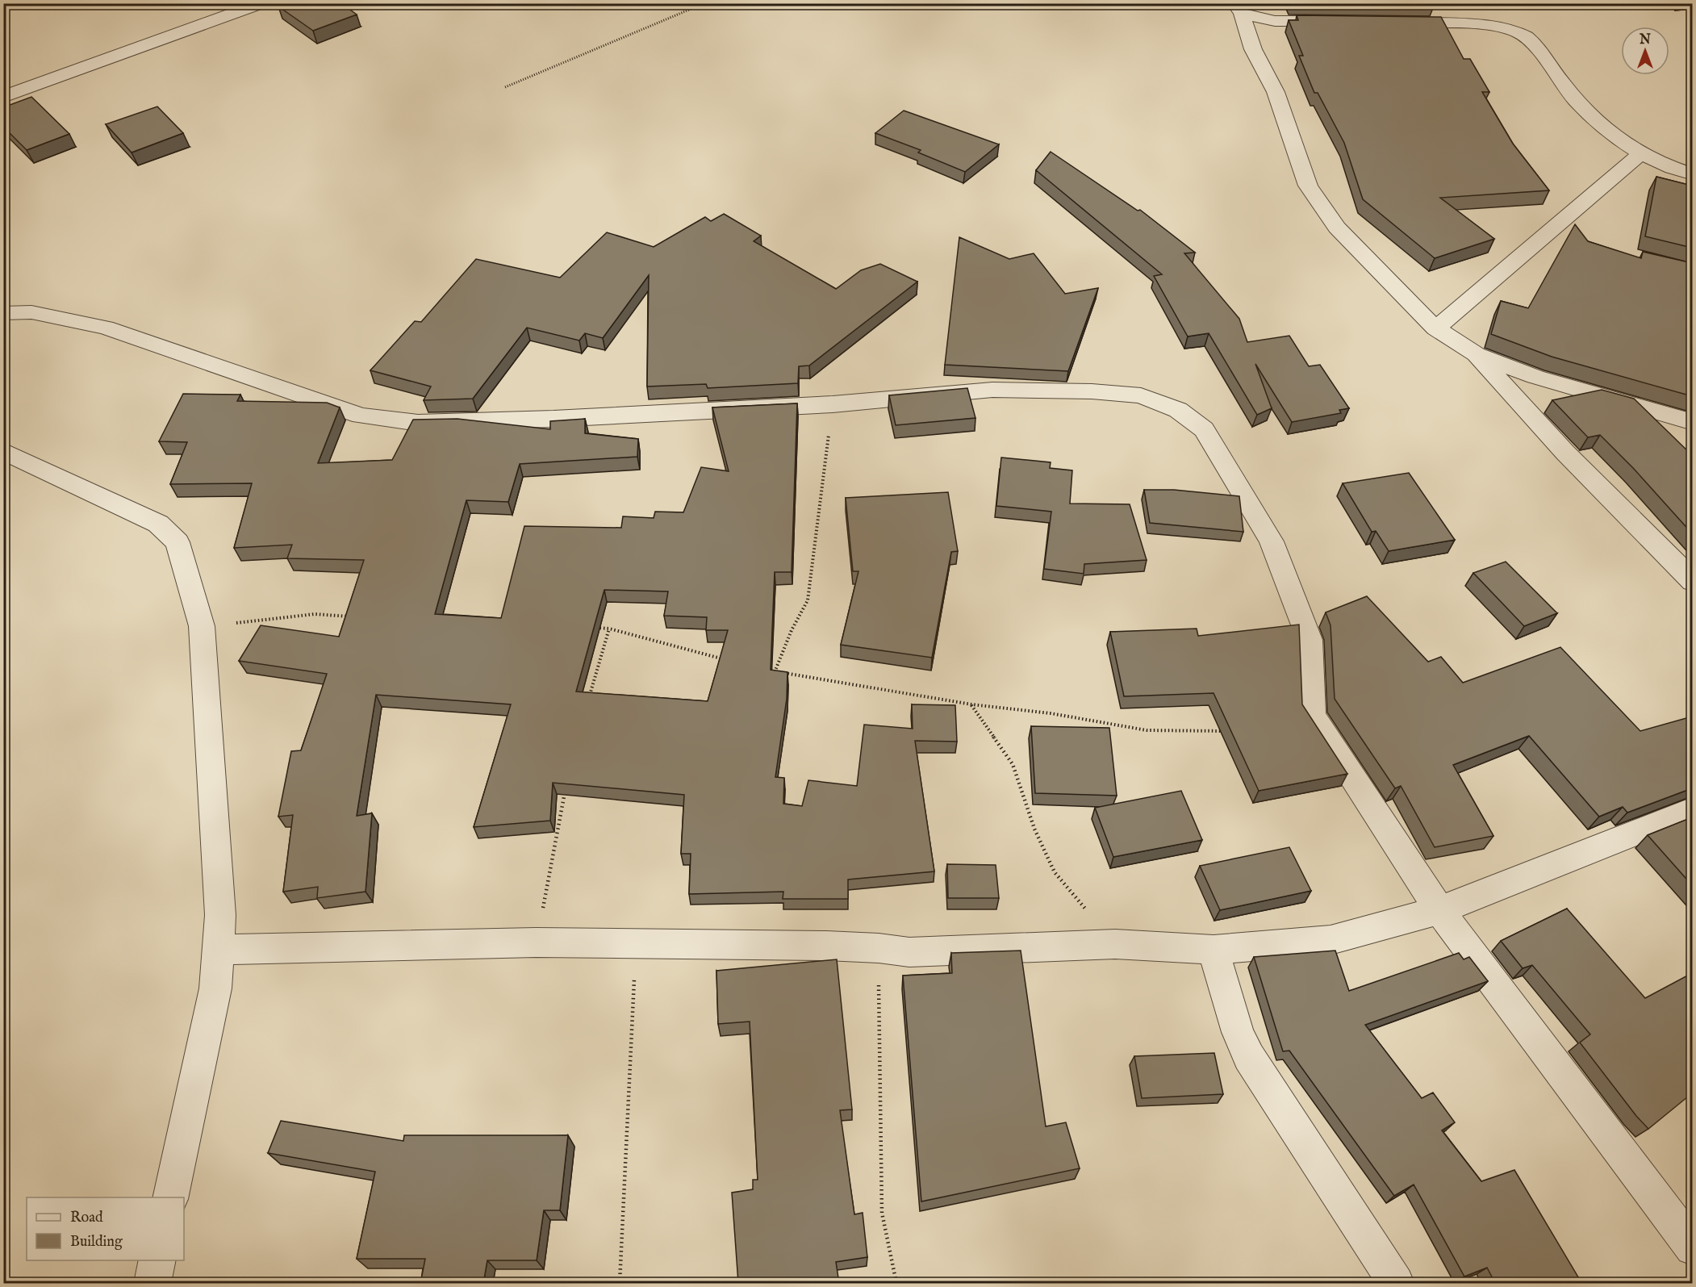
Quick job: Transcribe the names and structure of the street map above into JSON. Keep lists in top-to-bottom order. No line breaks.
{"legend":["Road","Building"],"north":"top"}
